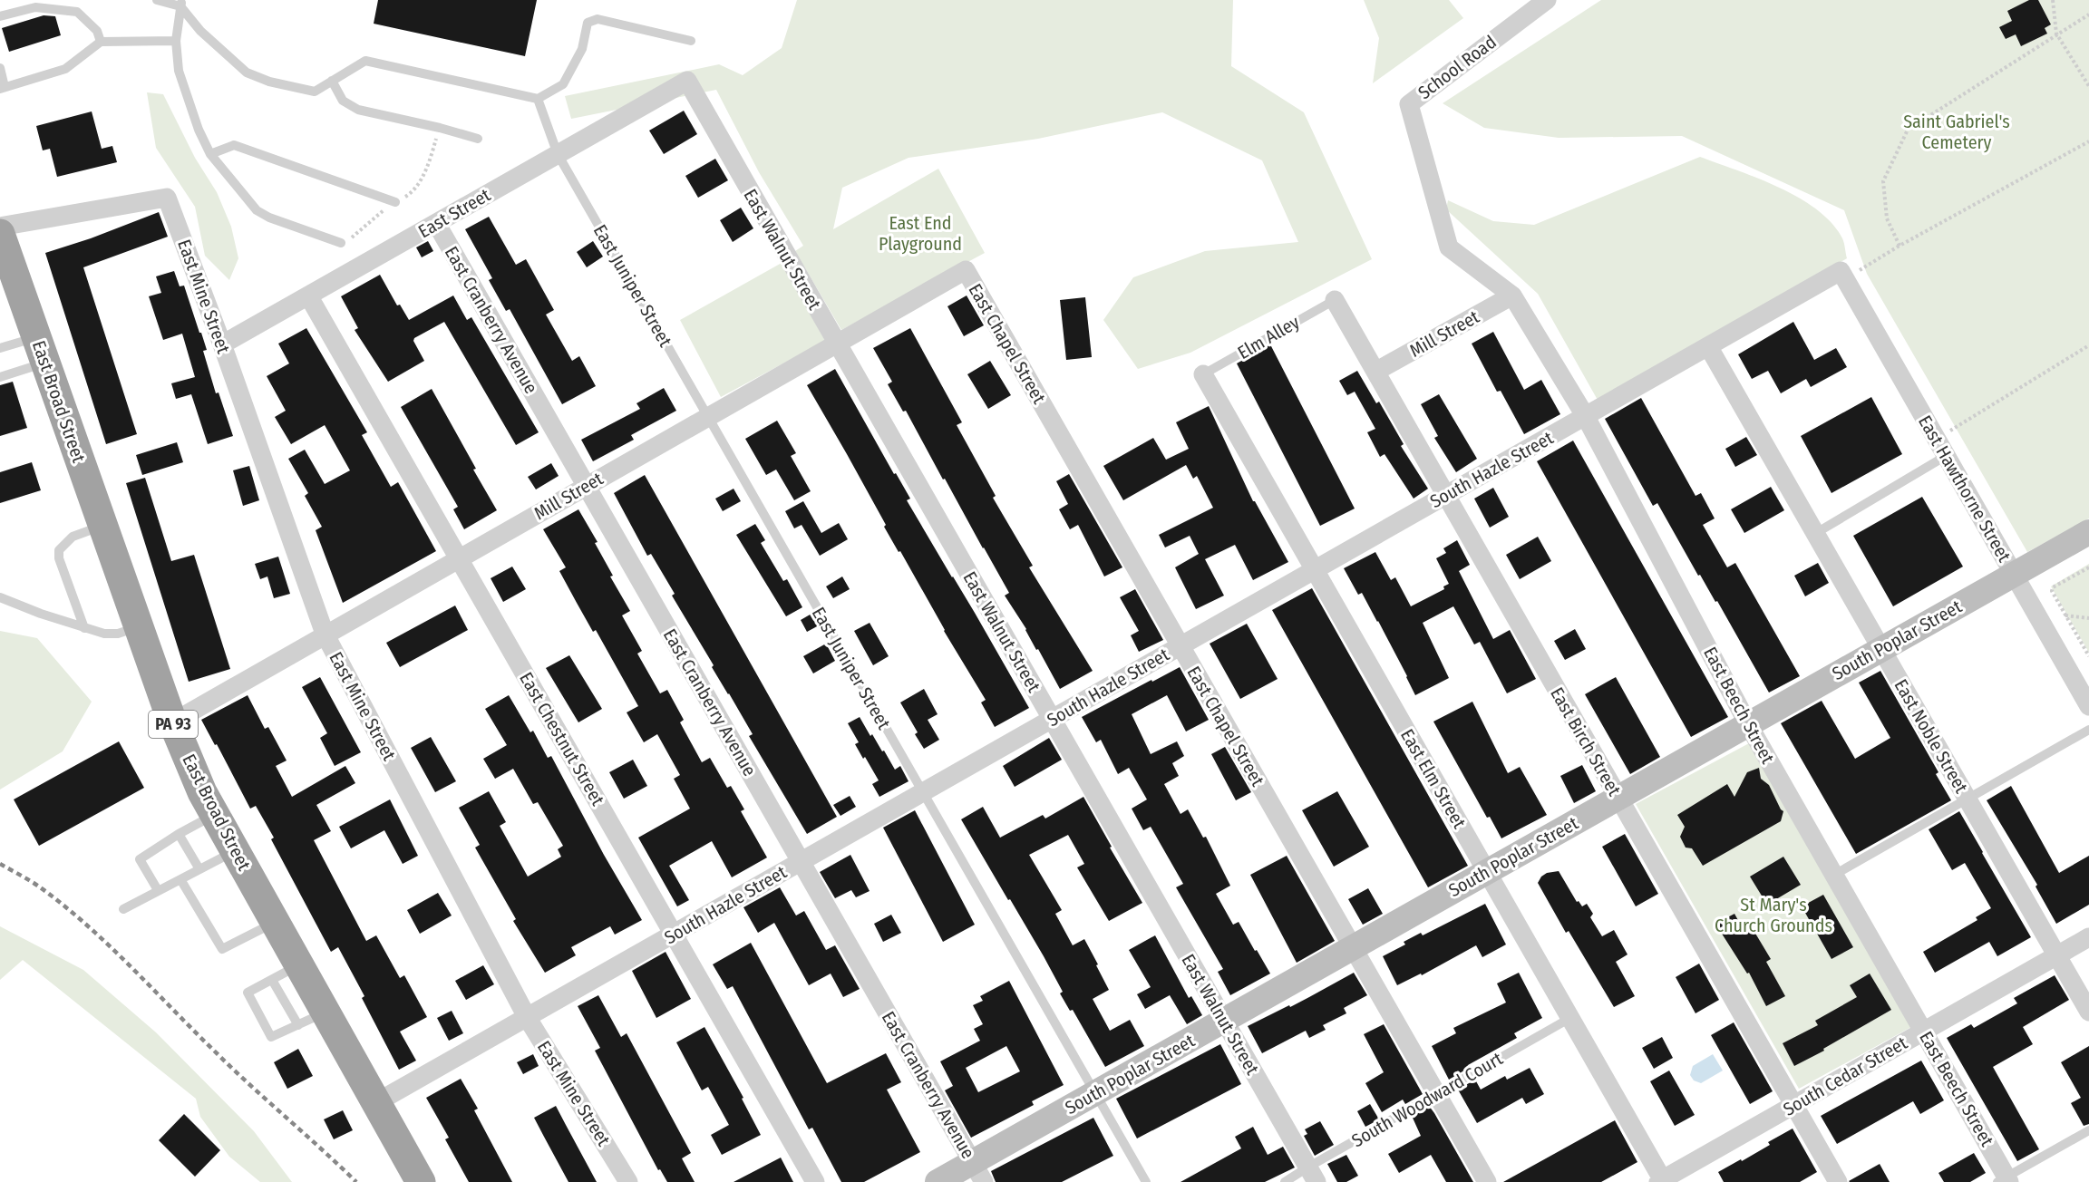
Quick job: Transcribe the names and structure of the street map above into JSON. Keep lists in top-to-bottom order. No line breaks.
{"streets":{"highway":["East Broad Street","PA 93"],"main road":["South Poplar Street"],"street":["School Road","East Street","East Walnut Street","East Mine Street","East Cranberry Avenue","Mill Street","East Chapel Street","South Hazle Street","East Hawthorne Street","East Beech Street","East Noble Street","East Chestnut Street","East Birch Street","East Elm Street","South Cedar Street"],"lane":["East Juniper Street","Elm Alley","South Woodward Court"]},"crossings":[["School Road","East Beech Street"],["East Street","East Walnut Street"],["East Street","East Juniper Street"],["East Street","East Mine Street"],["East Street","East Cranberry Avenue"],["East Street","East Chestnut Street"],["East Walnut Street","Mill Street"],["East Walnut Street","South Hazle Street"],["East Walnut Street","South Poplar Street"],["East Walnut Street","South Woodward Court"],["East Juniper Street","Mill Street"],["East Juniper Street","South Hazle Street"],["East Juniper Street","South Poplar Street"],["East Mine Street","Mill Street"],["East Mine Street","South Hazle Street"],["East Cranberry Avenue","Mill Street"],["East Cranberry Avenue","South Hazle Street"],["East Cranberry Avenue","South Poplar Street"],["Mill Street","East Chapel Street"],["Mill Street","East Broad Street"],["Mill Street","East Beech Street"],["Mill Street","East Chestnut Street"],["Mill Street","East Birch Street"],["Elm Alley","East Birch Street"],["Elm Alley","East Elm Street"],["East Chapel Street","South Hazle Street"],["East Chapel Street","South Poplar Street"],["East Chapel Street","South Woodward Court"],["East Broad Street","South Hazle Street"],["South Hazle Street","East Hawthorne Street"],["South Hazle Street","East Beech Street"],["South Hazle Street","East Noble Street"],["South Hazle Street","East Chestnut Street"],["South Hazle Street","East Birch Street"],["South Hazle Street","East Elm Street"],["East Hawthorne Street","South Poplar Street"],["South Poplar Street","East Beech Street"],["South Poplar Street","East Noble Street"],["South Poplar Street","East Birch Street"],["South Poplar Street","East Elm Street"],["East Beech Street","South Cedar Street"],["East Noble Street","South Cedar Street"],["East Birch Street","South Cedar Street"],["East Elm Street","South Cedar Street"],["East Elm Street","South Woodward Court"]],"parks":["Saint Gabriel's Cemetery","East End Playground","St Mary's Church Grounds"]}
